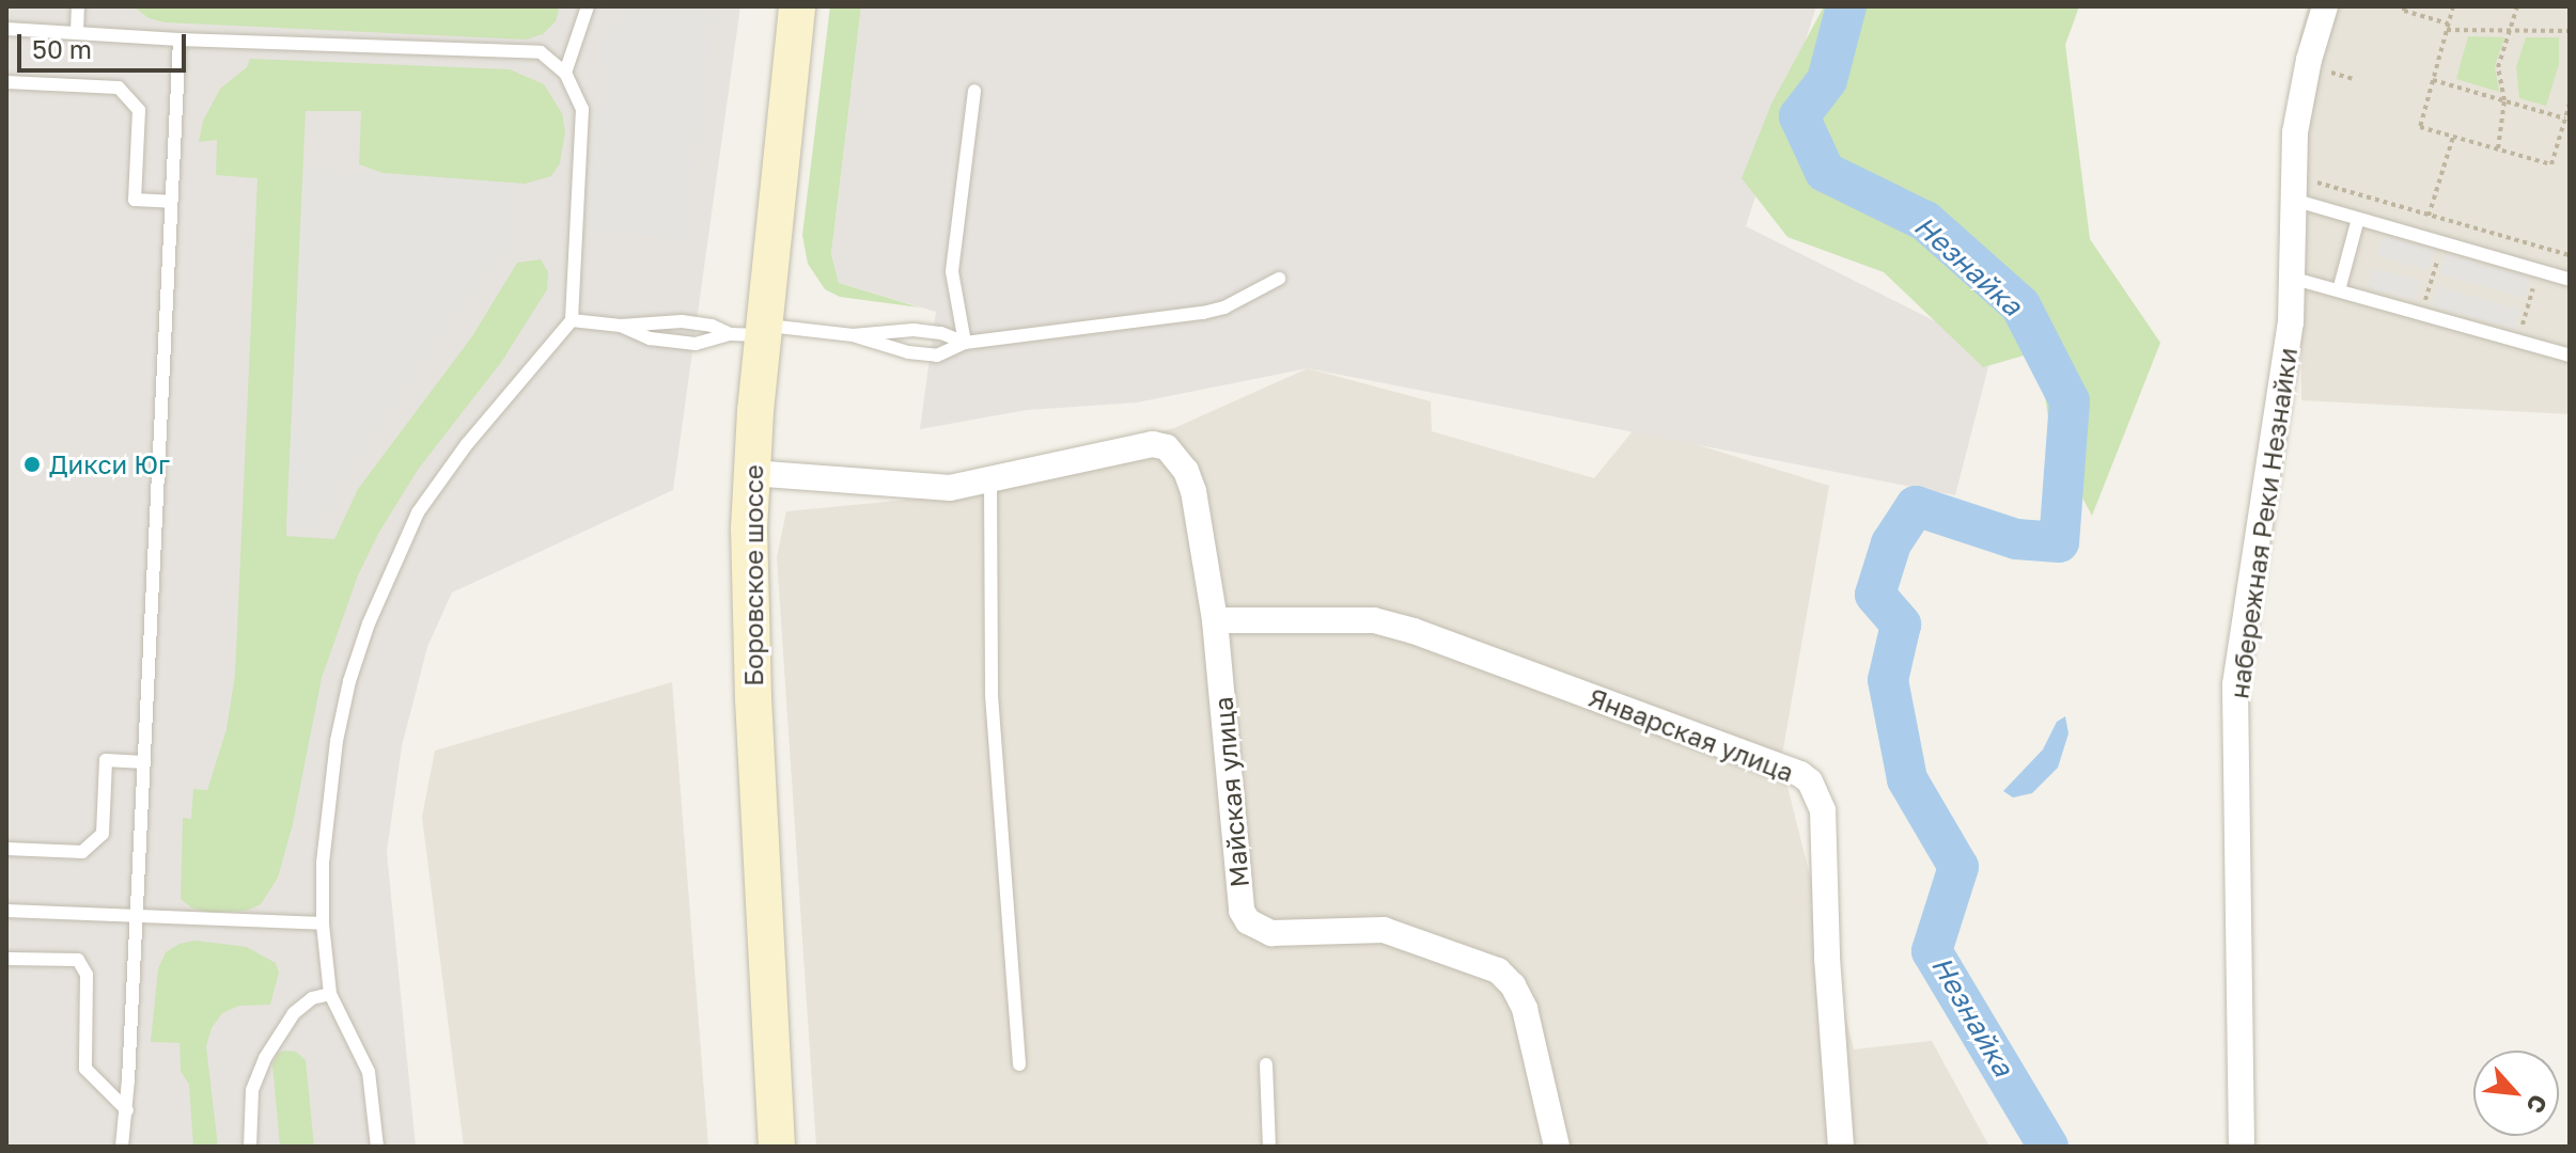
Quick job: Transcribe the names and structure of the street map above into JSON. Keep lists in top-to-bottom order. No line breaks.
{"streets":{"main road":["Боровское шоссе"],"street":["набережная Реки Незнайки","Январская улица","Майская улица"]},"crossings":[["Январская улица","Майская улица"]],"water":["Незнайка"],"places":["Дикси Юг"],"scale_bar":"50 m","north":"bottom right"}
